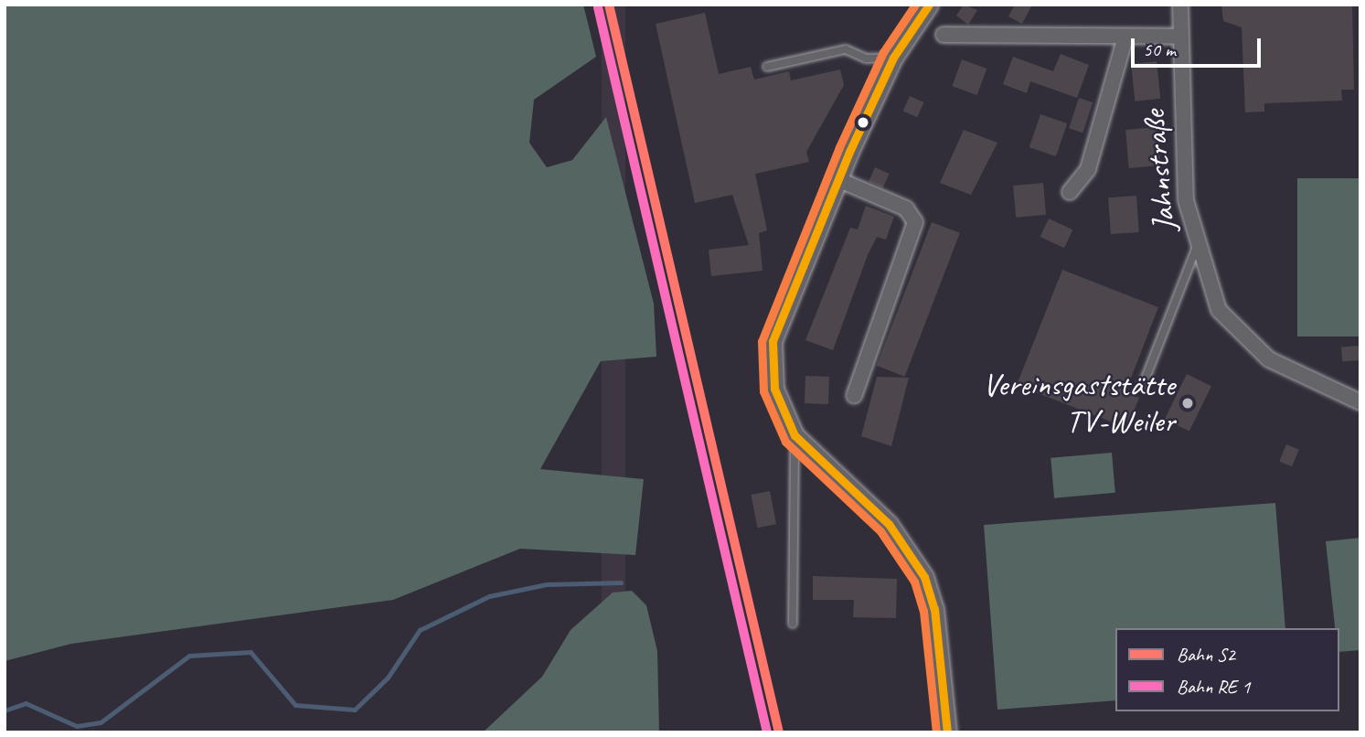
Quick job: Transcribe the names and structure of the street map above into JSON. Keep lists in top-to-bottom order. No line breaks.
{"streets":{"street":["Jahnstraße"]},"places":["Vereinsgaststätte TV-Weiler"],"lines":["rail line S2"],"legend":["Bahn S2","Bahn RE 1"],"scale_bar":"50 m"}
